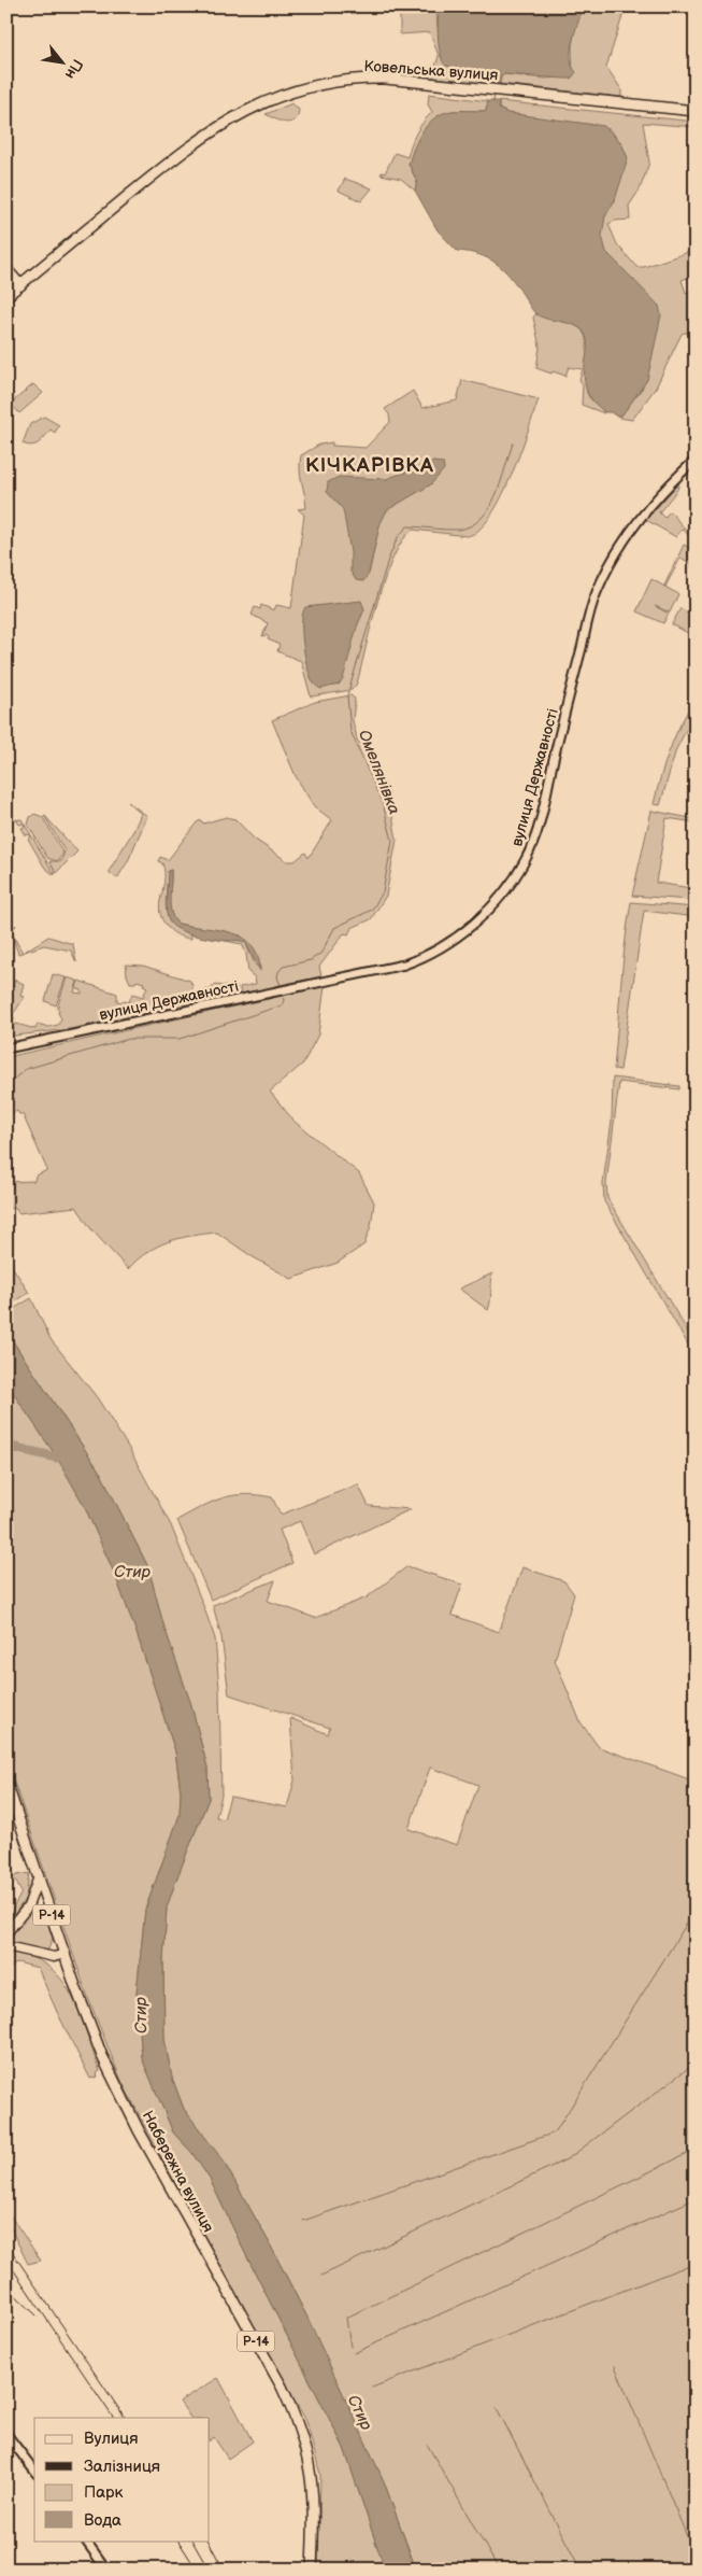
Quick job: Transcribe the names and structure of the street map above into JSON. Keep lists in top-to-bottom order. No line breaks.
{"streets":{"main road":["Ковельська вулиця","Р-14","Набережна вулиця"],"street":["вулиця Державності"]},"districts":["КІЧКАРІВКА"],"water":["Омелянівка","Стир"],"legend":["Вулиця","Залізниця","Парк","Вода"],"north":"bottom right"}
